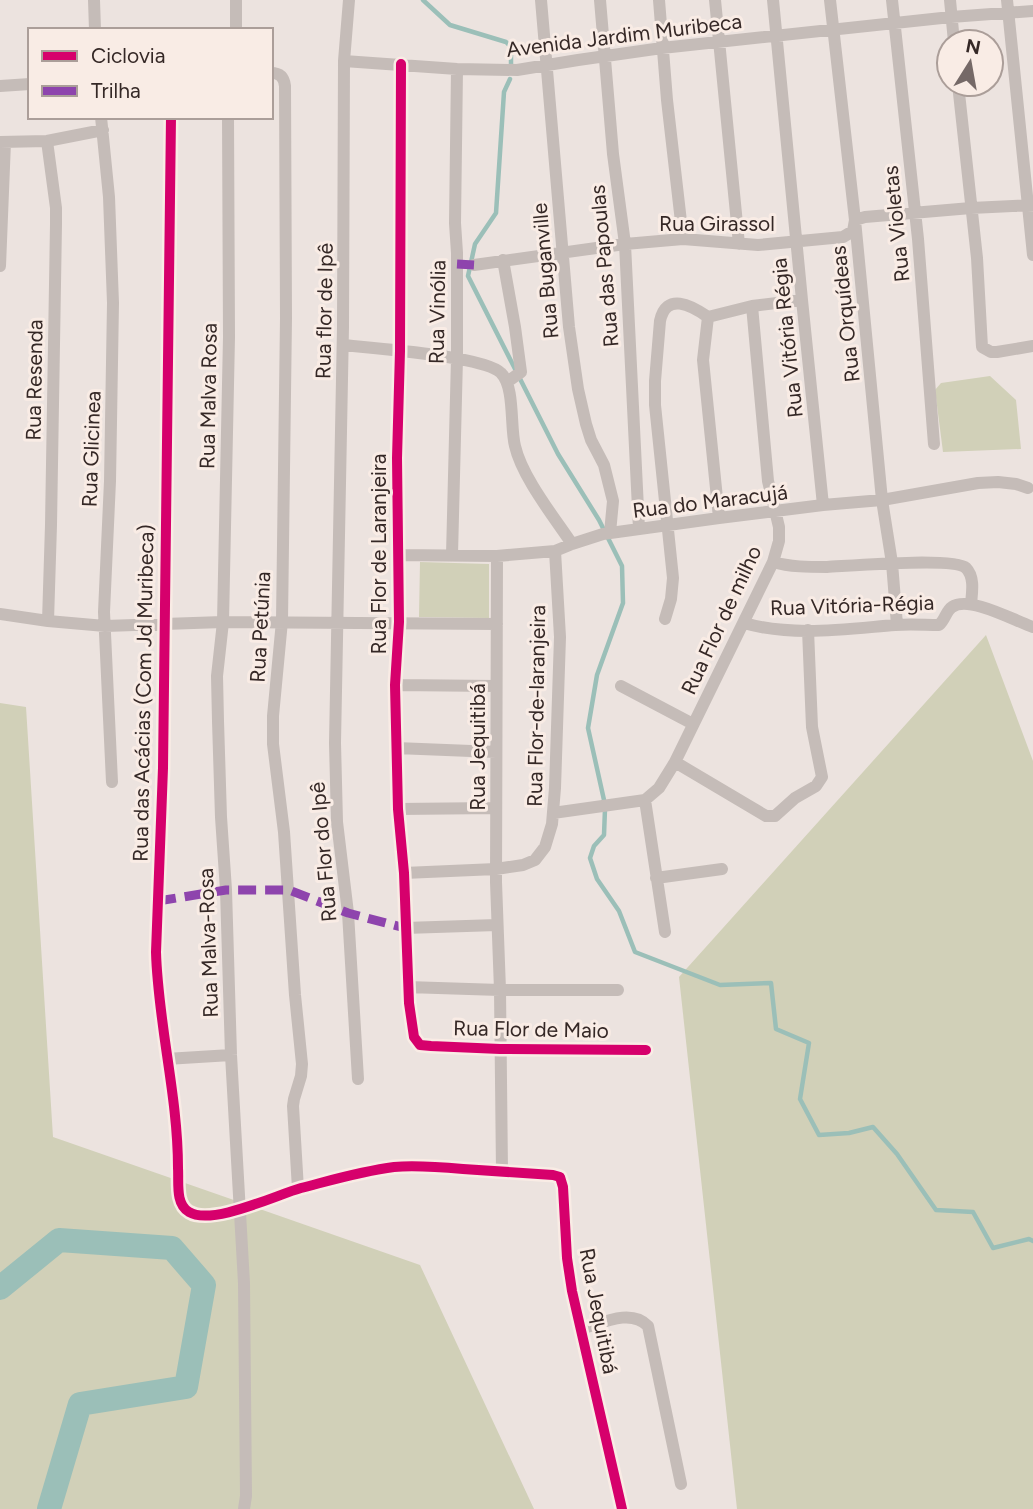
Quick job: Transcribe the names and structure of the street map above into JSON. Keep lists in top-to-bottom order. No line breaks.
{"streets":{"street":["Avenida Jardim Muribeca","Rua Girassol","Rua Violetas","Rua das Papoulas","Rua Buganville","Rua flor de Ipê","Rua Vinólia","Rua Orquídeas","Rua Vitória Régia","Rua Resenda","Rua Malva Rosa","Rua Glicinea","Rua do Maracujá","Rua Flor de Laranjeira","Rua Vitória-Régia","Rua Flor de milho","Rua Petúnia","Rua das Acácias (Com Jd Muribeca)","Rua Flor-de-laranjeira","Rua Jequitibá","Rua Flor do Ipê","Rua Malva-Rosa","Rua Flor de Maio"]},"crossings":[["Avenida Jardim Muribeca","Rua Violetas"],["Avenida Jardim Muribeca","Rua das Papoulas"],["Avenida Jardim Muribeca","Rua Buganville"],["Avenida Jardim Muribeca","Rua flor de Ipê"],["Avenida Jardim Muribeca","Rua Vinólia"],["Avenida Jardim Muribeca","Rua Orquídeas"],["Avenida Jardim Muribeca","Rua Vitória Régia"],["Avenida Jardim Muribeca","Rua Flor de Laranjeira"],["Rua Girassol","Rua das Papoulas"],["Rua Girassol","Rua Buganville"],["Rua Girassol","Rua Orquídeas"],["Rua Girassol","Rua Vitória Régia"],["Rua das Papoulas","Rua do Maracujá"],["Rua Buganville","Rua do Maracujá"],["Rua flor de Ipê","Rua Flor do Ipê"],["Rua Vinólia","Rua do Maracujá"],["Rua Orquídeas","Rua do Maracujá"],["Rua Orquídeas","Rua Vitória-Régia"],["Rua Vitória Régia","Rua do Maracujá"],["Rua Malva Rosa","Rua Malva-Rosa"],["Rua do Maracujá","Rua Flor de Laranjeira"],["Rua do Maracujá","Rua Flor de milho"],["Rua do Maracujá","Rua Flor-de-laranjeira"],["Rua do Maracujá","Rua Jequitibá"],["Rua Flor de Laranjeira","Rua Flor de Maio"],["Rua Vitória-Régia","Rua Flor de milho"],["Rua das Acácias (Com Jd Muribeca)","Rua Malva-Rosa"],["Rua Flor-de-laranjeira","Rua Jequitibá"],["Rua Jequitibá","Rua Flor de Maio"]],"legend":["Ciclovia","Trilha"],"north":"top"}
